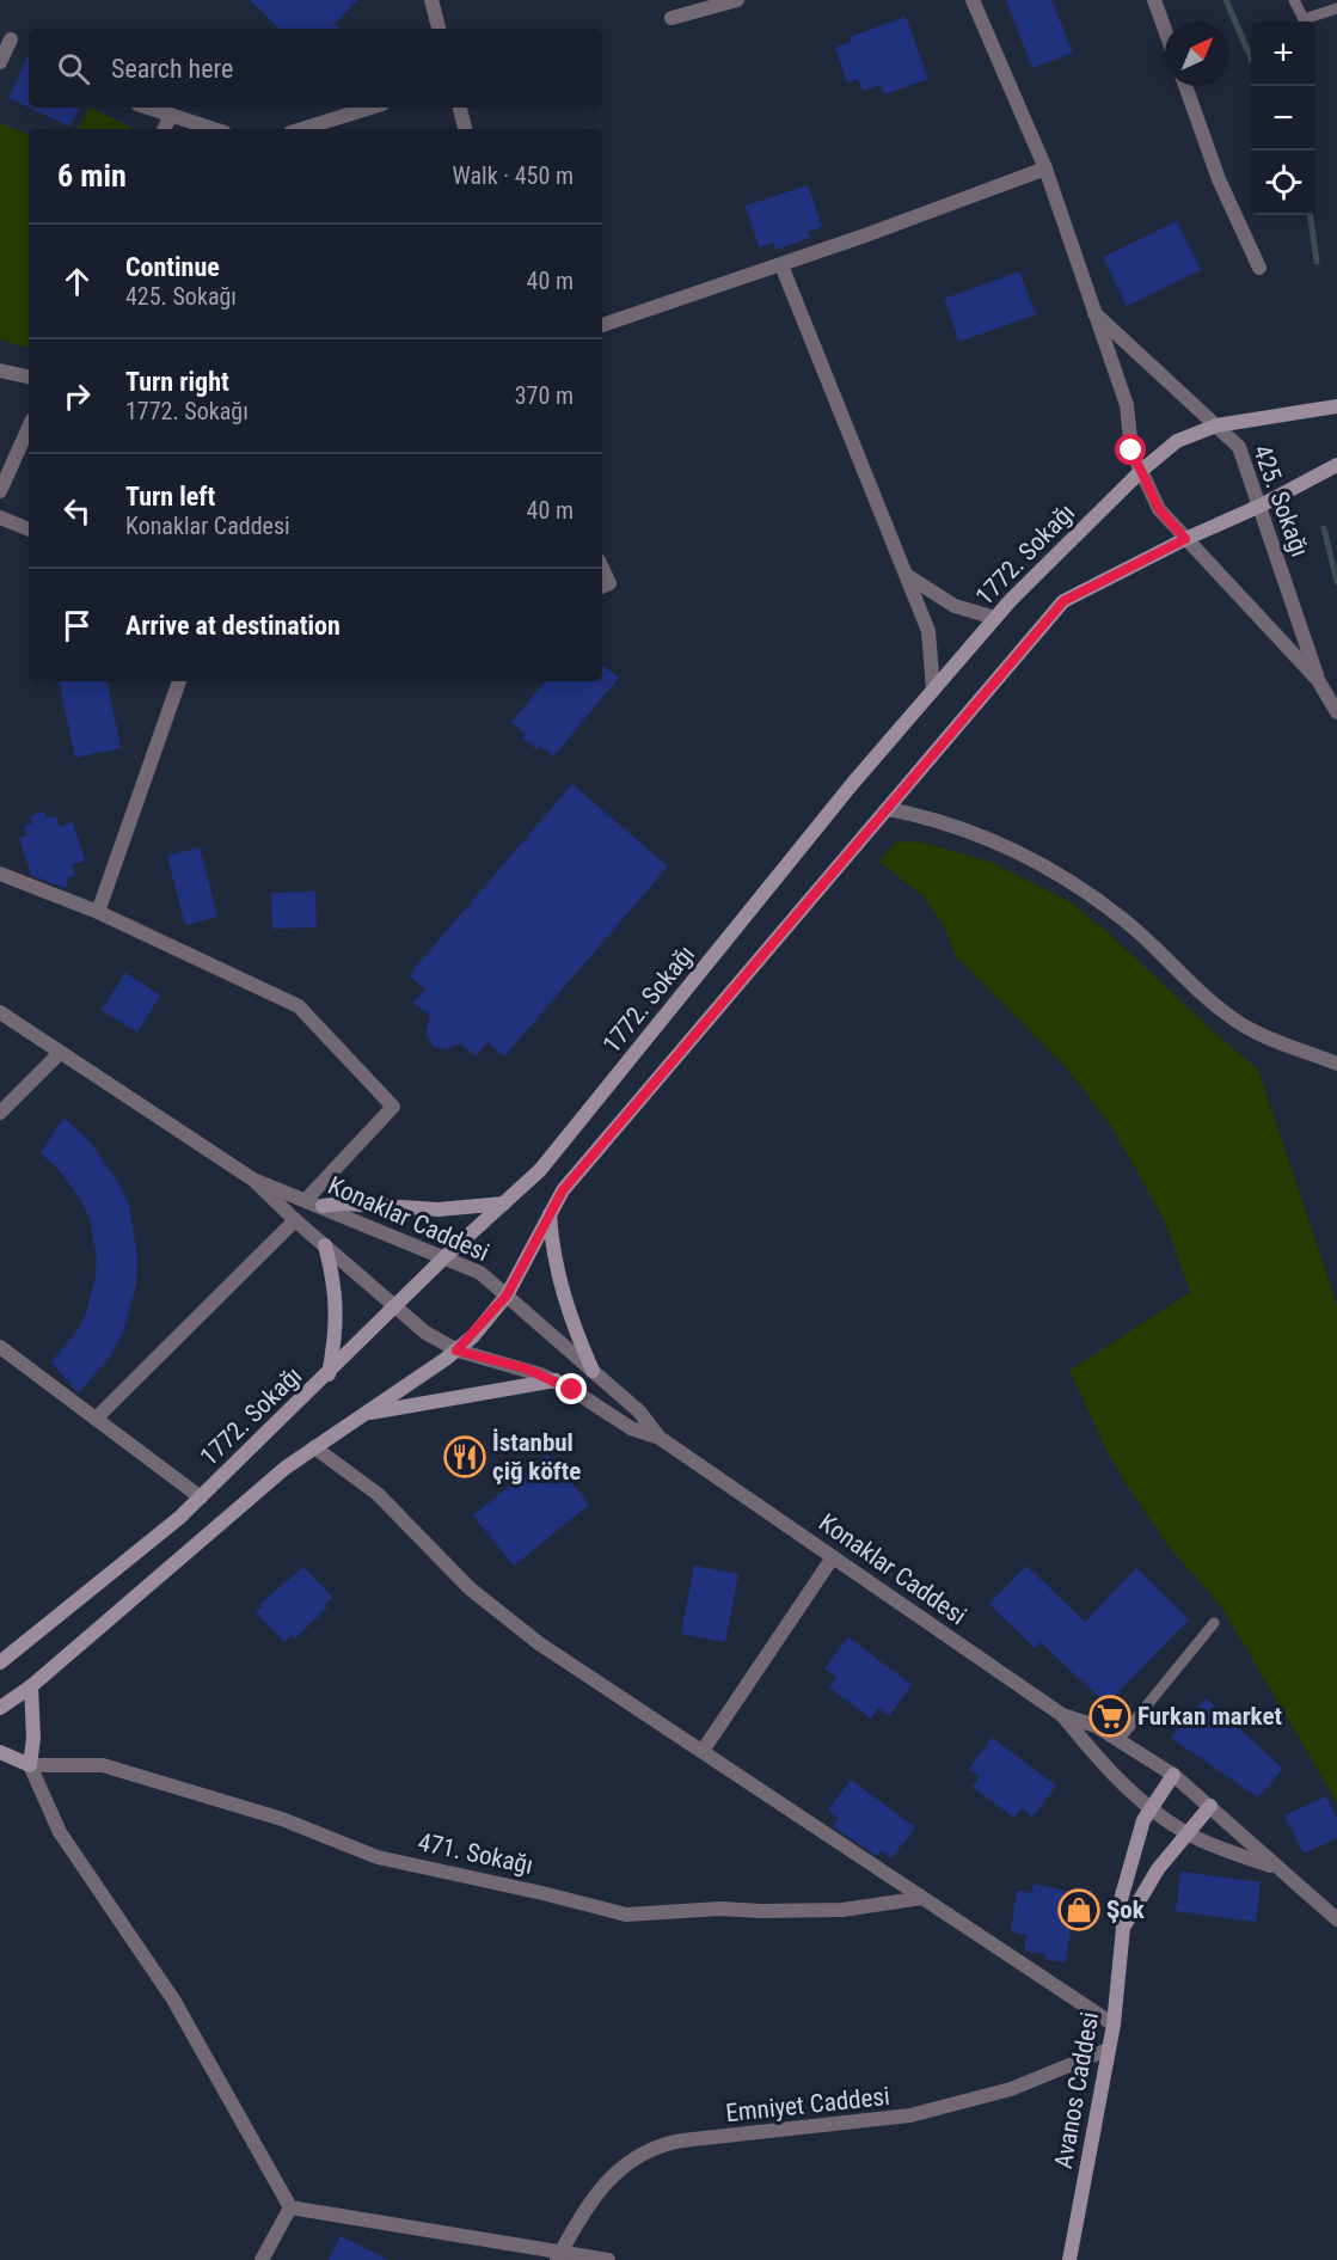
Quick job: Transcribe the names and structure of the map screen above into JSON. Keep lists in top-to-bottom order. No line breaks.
{"streets":{"street":["425. Sokağı","1772. Sokağı","Konaklar Caddesi","471. Sokağı","Avanos Caddesi","Emniyet Caddesi"]},"crossings":[["425. Sokağı","1772. Sokağı"],["1772. Sokağı","Konaklar Caddesi"],["Konaklar Caddesi","Avanos Caddesi"],["Avanos Caddesi","Emniyet Caddesi"]],"places":{"restaurant":["İstanbul çiğ köfte"],"supermarket":["Furkan market"],"shop":["Şok"]},"north":"top right","page":{"map_buttons":["+","−"],"search":"Search here","heading":["6 min","Walk · 450 m"],"list":[["Continue","425. Sokağı","40 m"],["Turn right","1772. Sokağı","370 m"],["Turn left","Konaklar Caddesi","40 m"],"Arrive at destination"]}}
